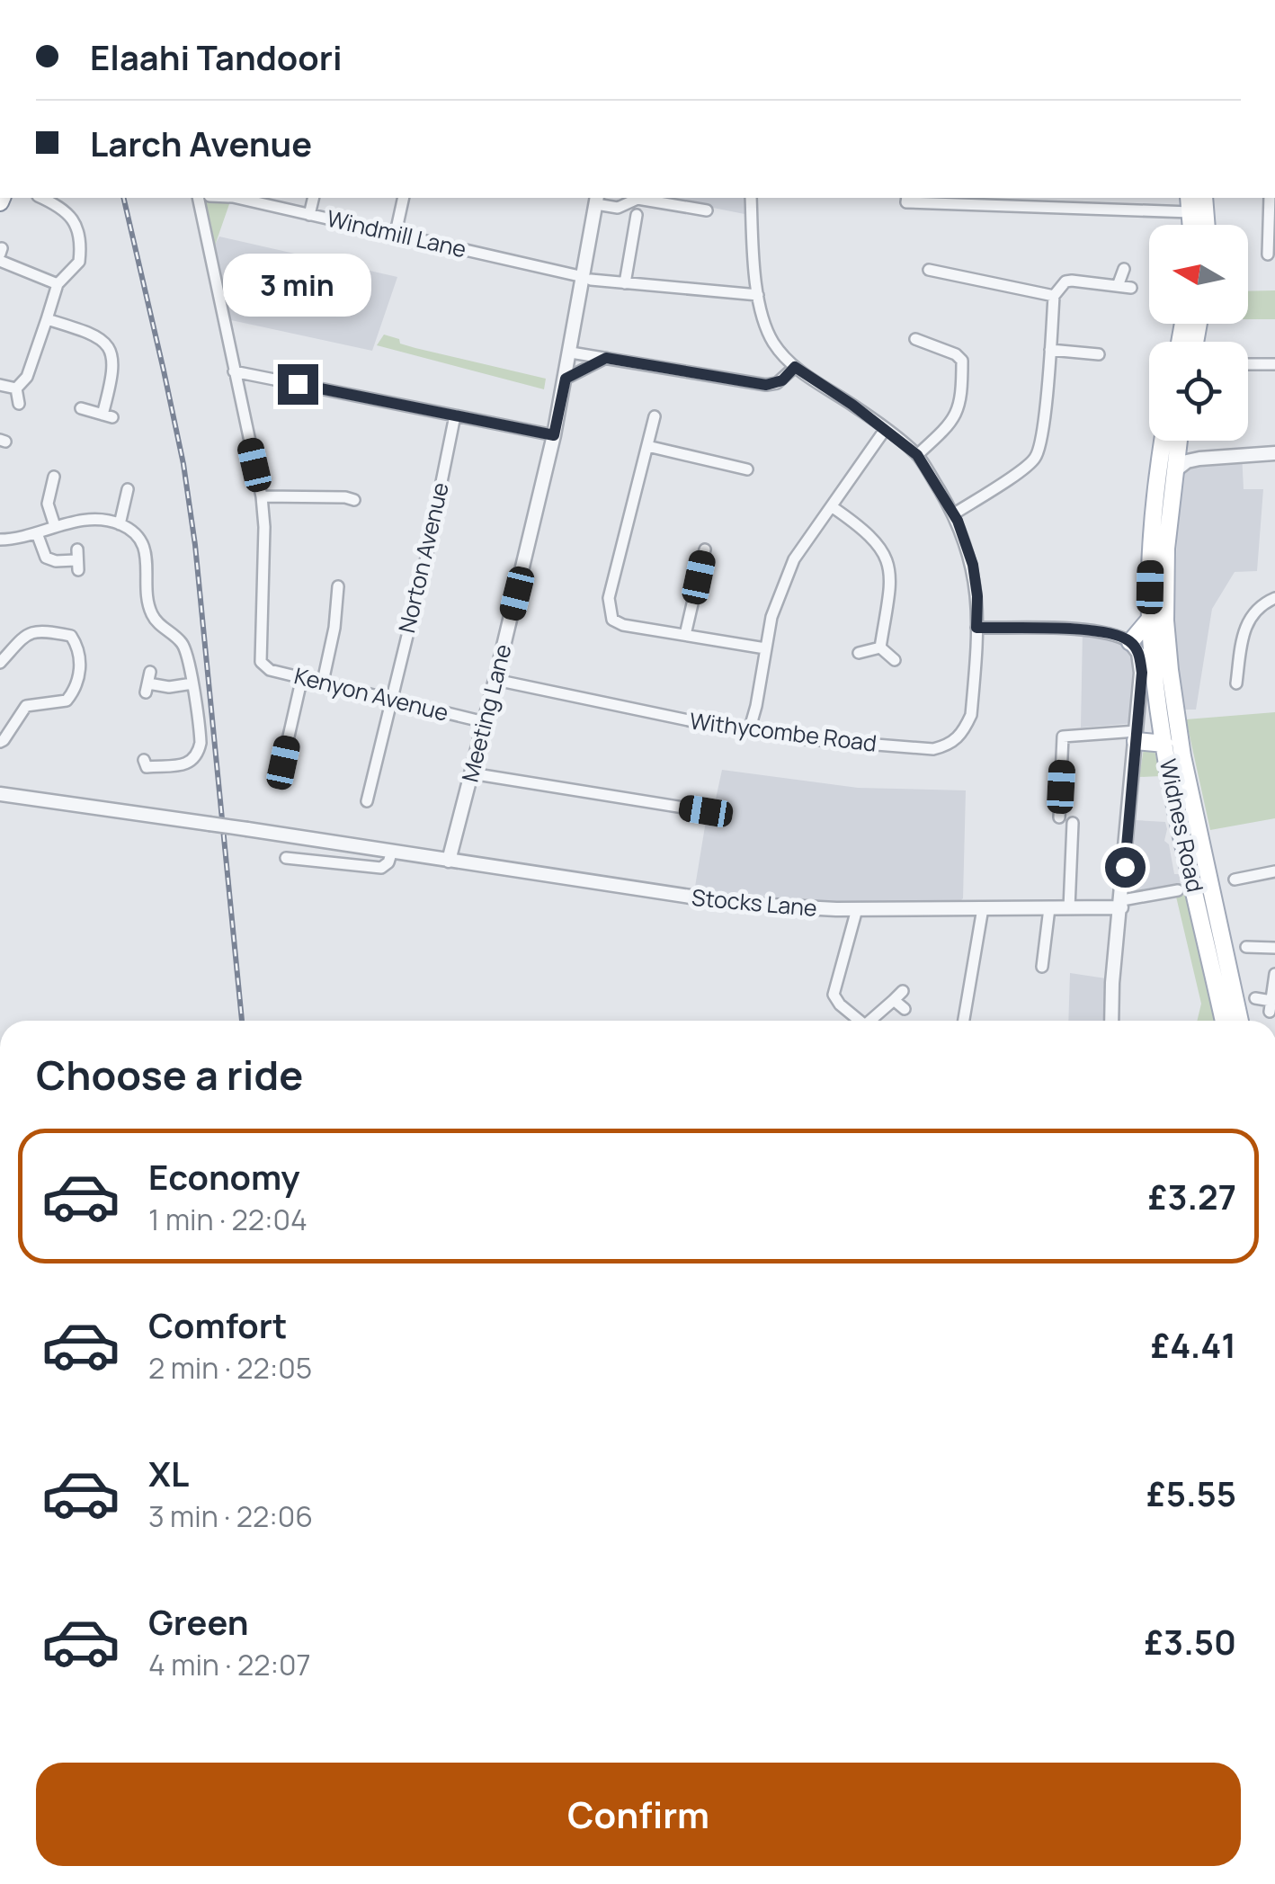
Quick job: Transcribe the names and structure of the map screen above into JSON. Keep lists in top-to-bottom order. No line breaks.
{"streets":{"main road":["Widnes Road"],"street":["Windmill Lane","Norton Avenue","Kenyon Avenue","Meeting Lane","Withycombe Road","Stocks Lane"]},"crossings":[["Windmill Lane","Meeting Lane"],["Norton Avenue","Kenyon Avenue"],["Kenyon Avenue","Meeting Lane"],["Meeting Lane","Withycombe Road"],["Meeting Lane","Stocks Lane"]],"north":"left","page":{"banner":["Elaahi Tandoori","Larch Avenue"],"bubble":"3 min","heading":"Choose a ride","list":[{"name":"Economy","note":"1 min · 22:04","value":"£3.27"},{"name":"Comfort","note":"2 min · 22:05","value":"£4.41"},{"name":"XL","note":"3 min · 22:06","value":"£5.55"},{"name":"Green","note":"4 min · 22:07","value":"£3.50"}],"buttons":"Confirm"}}
